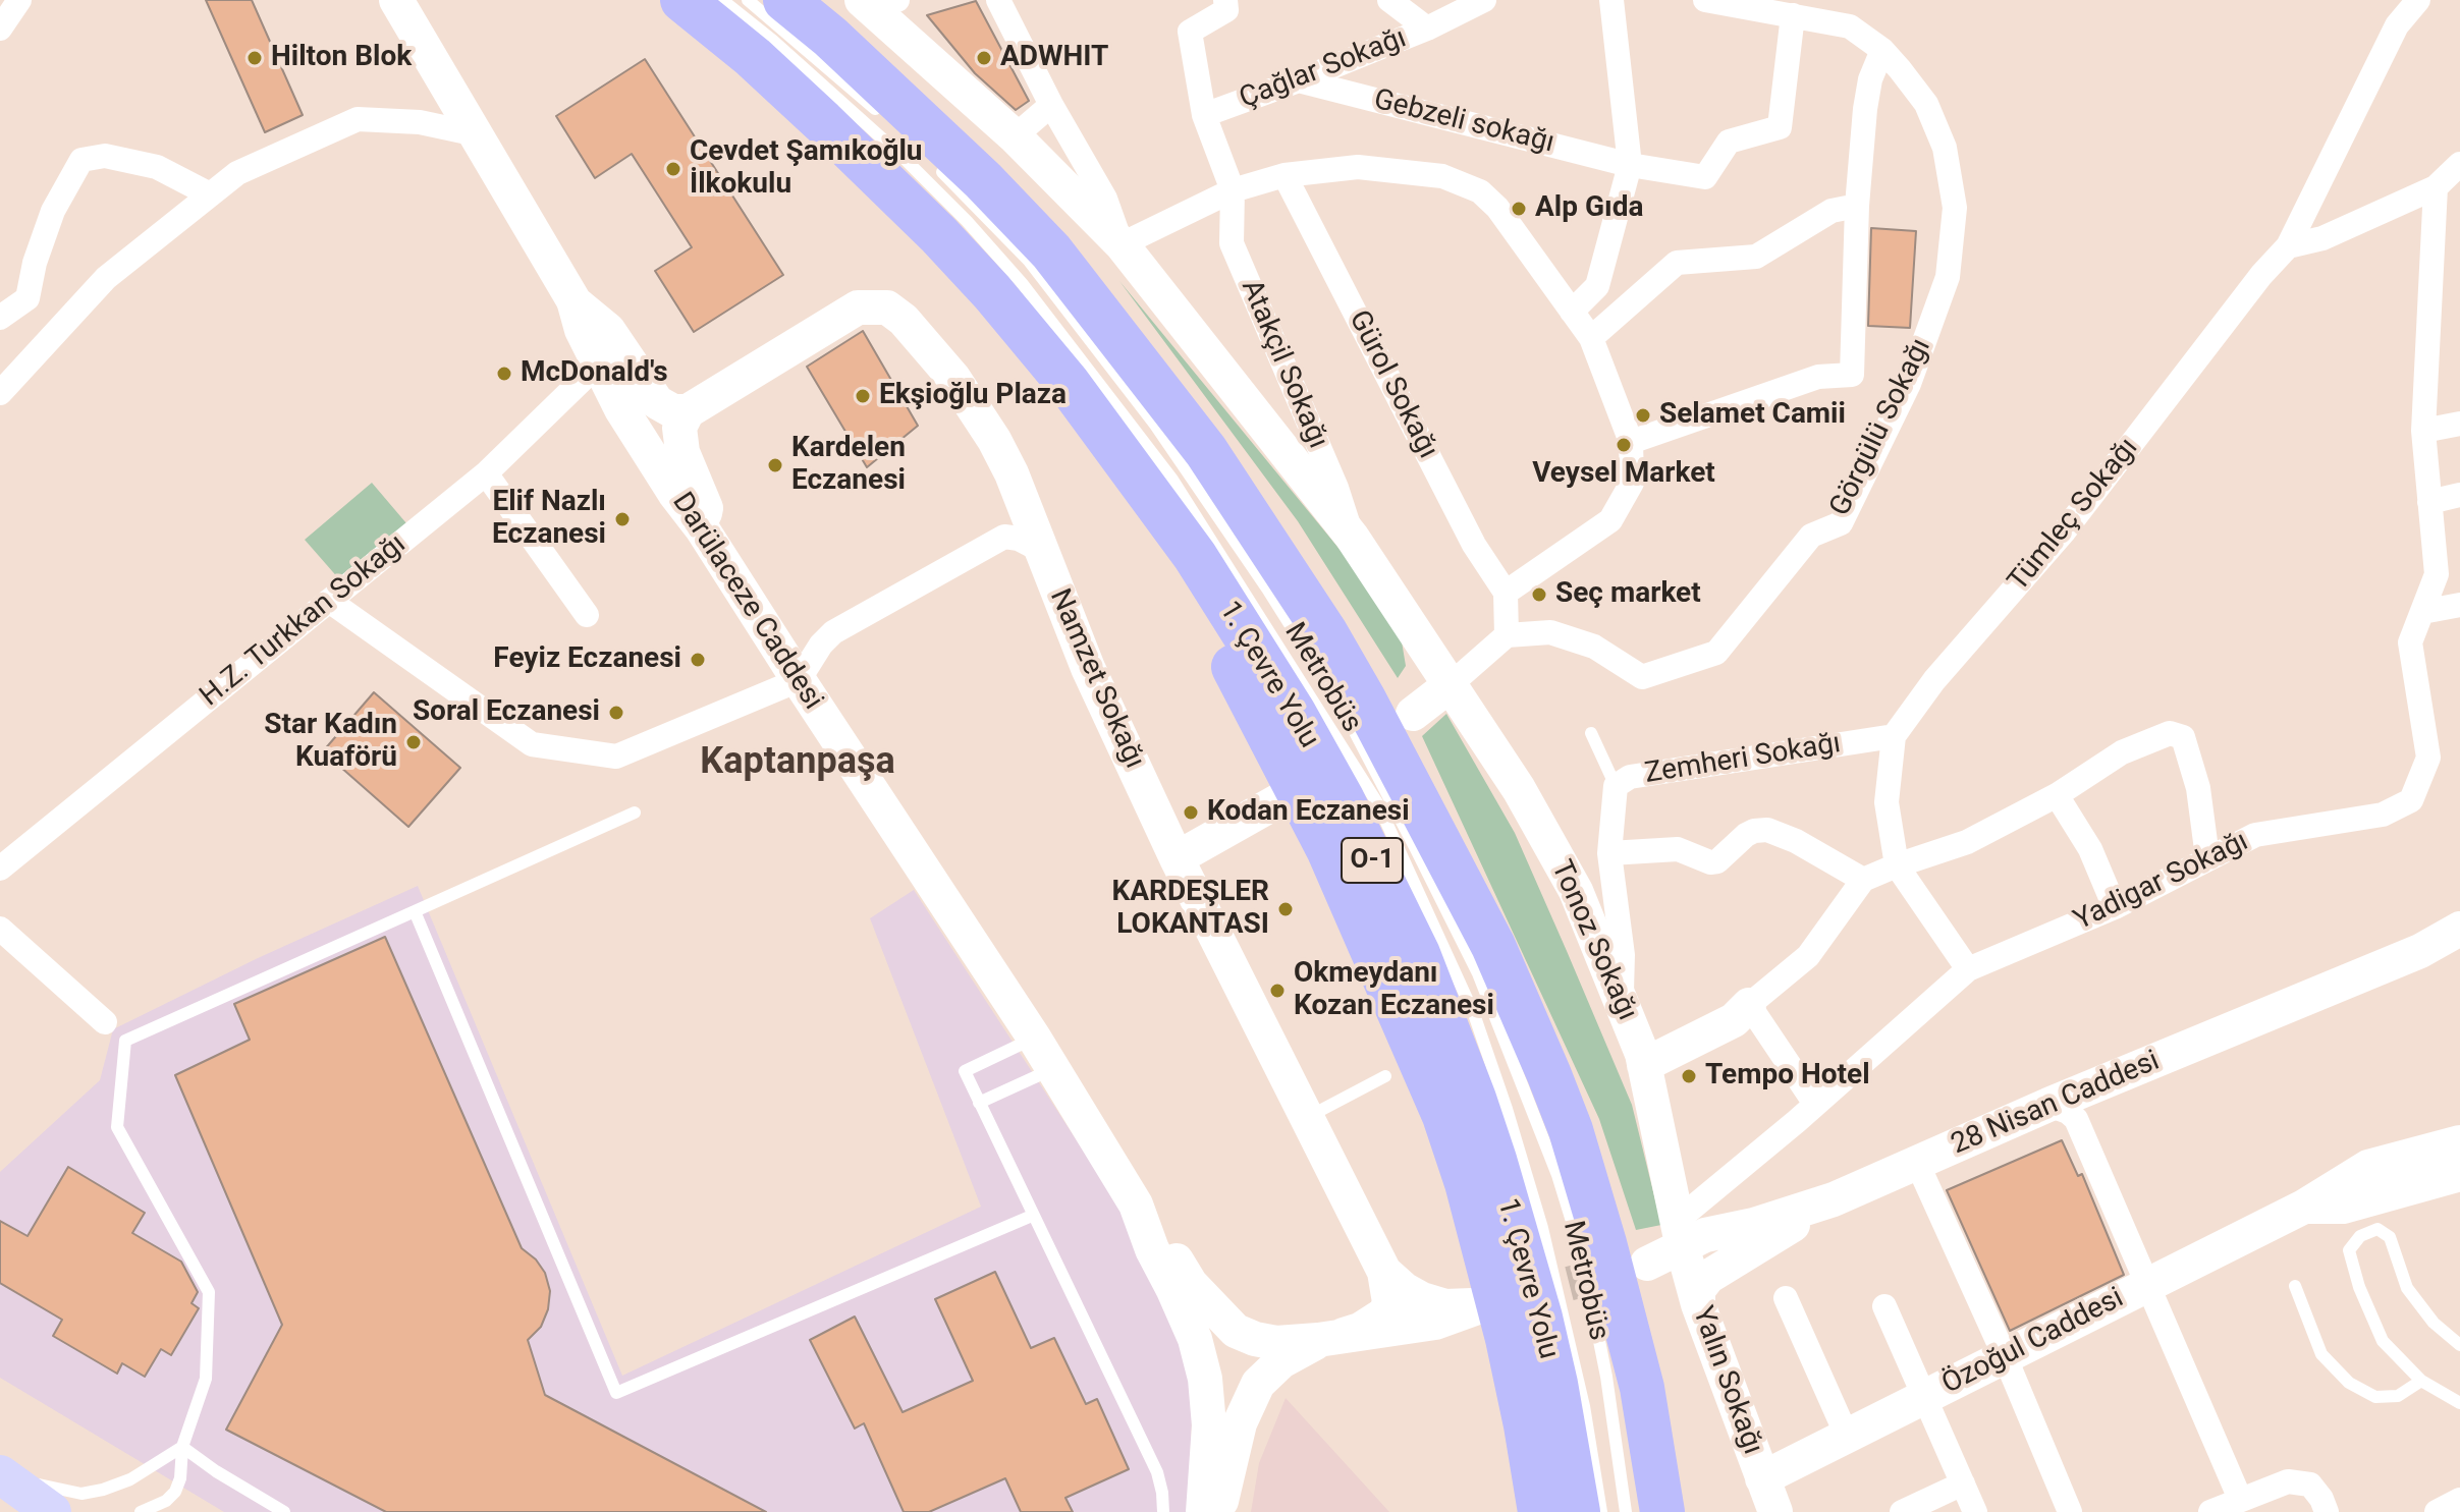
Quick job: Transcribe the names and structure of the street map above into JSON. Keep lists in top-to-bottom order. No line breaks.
{"streets":{"highway":["1. Çevre Yolu","O-1"],"main road":["Darülaceze Caddesi","Namzet Sokağı","Tonoz Sokağı","28 Nisan Caddesi","Özoğul Caddesi","Yalın Sokağı"],"street":["Çağlar Sokağı","Gebzeli sokağı","Atakçil Sokağı","Gürol Sokağı","Görgülü Sokağı","Tümleç Sokağı","H.Z. Turkkan Sokağı","Zemheri Sokağı","Yadigar Sokağı"],"lane":["Metrobüs"]},"crossings":[["Çağlar Sokağı","Gebzeli sokağı"],["Atakçil Sokağı","Tonoz Sokağı"],["Tümleç Sokağı","Zemheri Sokağı"],["Darülaceze Caddesi","H.Z. Turkkan Sokağı"],["Metrobüs","O-1"],["Zemheri Sokağı","Tonoz Sokağı"],["Yadigar Sokağı","Tonoz Sokağı"],["Yadigar Sokağı","28 Nisan Caddesi"],["Yadigar Sokağı","Yalın Sokağı"],["Tonoz Sokağı","28 Nisan Caddesi"],["Tonoz Sokağı","Yalın Sokağı"],["28 Nisan Caddesi","Yalın Sokağı"],["Özoğul Caddesi","Yalın Sokağı"]],"districts":["Kaptanpaşa"],"places":["Hilton Blok","ADWHIT","Cevdet Şamıkoğlu İlkokulu","Alp Gıda","McDonald's","Ekşioğlu Plaza","Selamet Camii","Veysel Market","Kardelen Eczanesi","Elif Nazlı Eczanesi","Seç market","Feyiz Eczanesi","Soral Eczanesi","Star Kadın Kuaförü","Kodan Eczanesi","KARDEŞLER LOKANTASI","Okmeydanı Kozan Eczanesi","Tempo Hotel"]}
